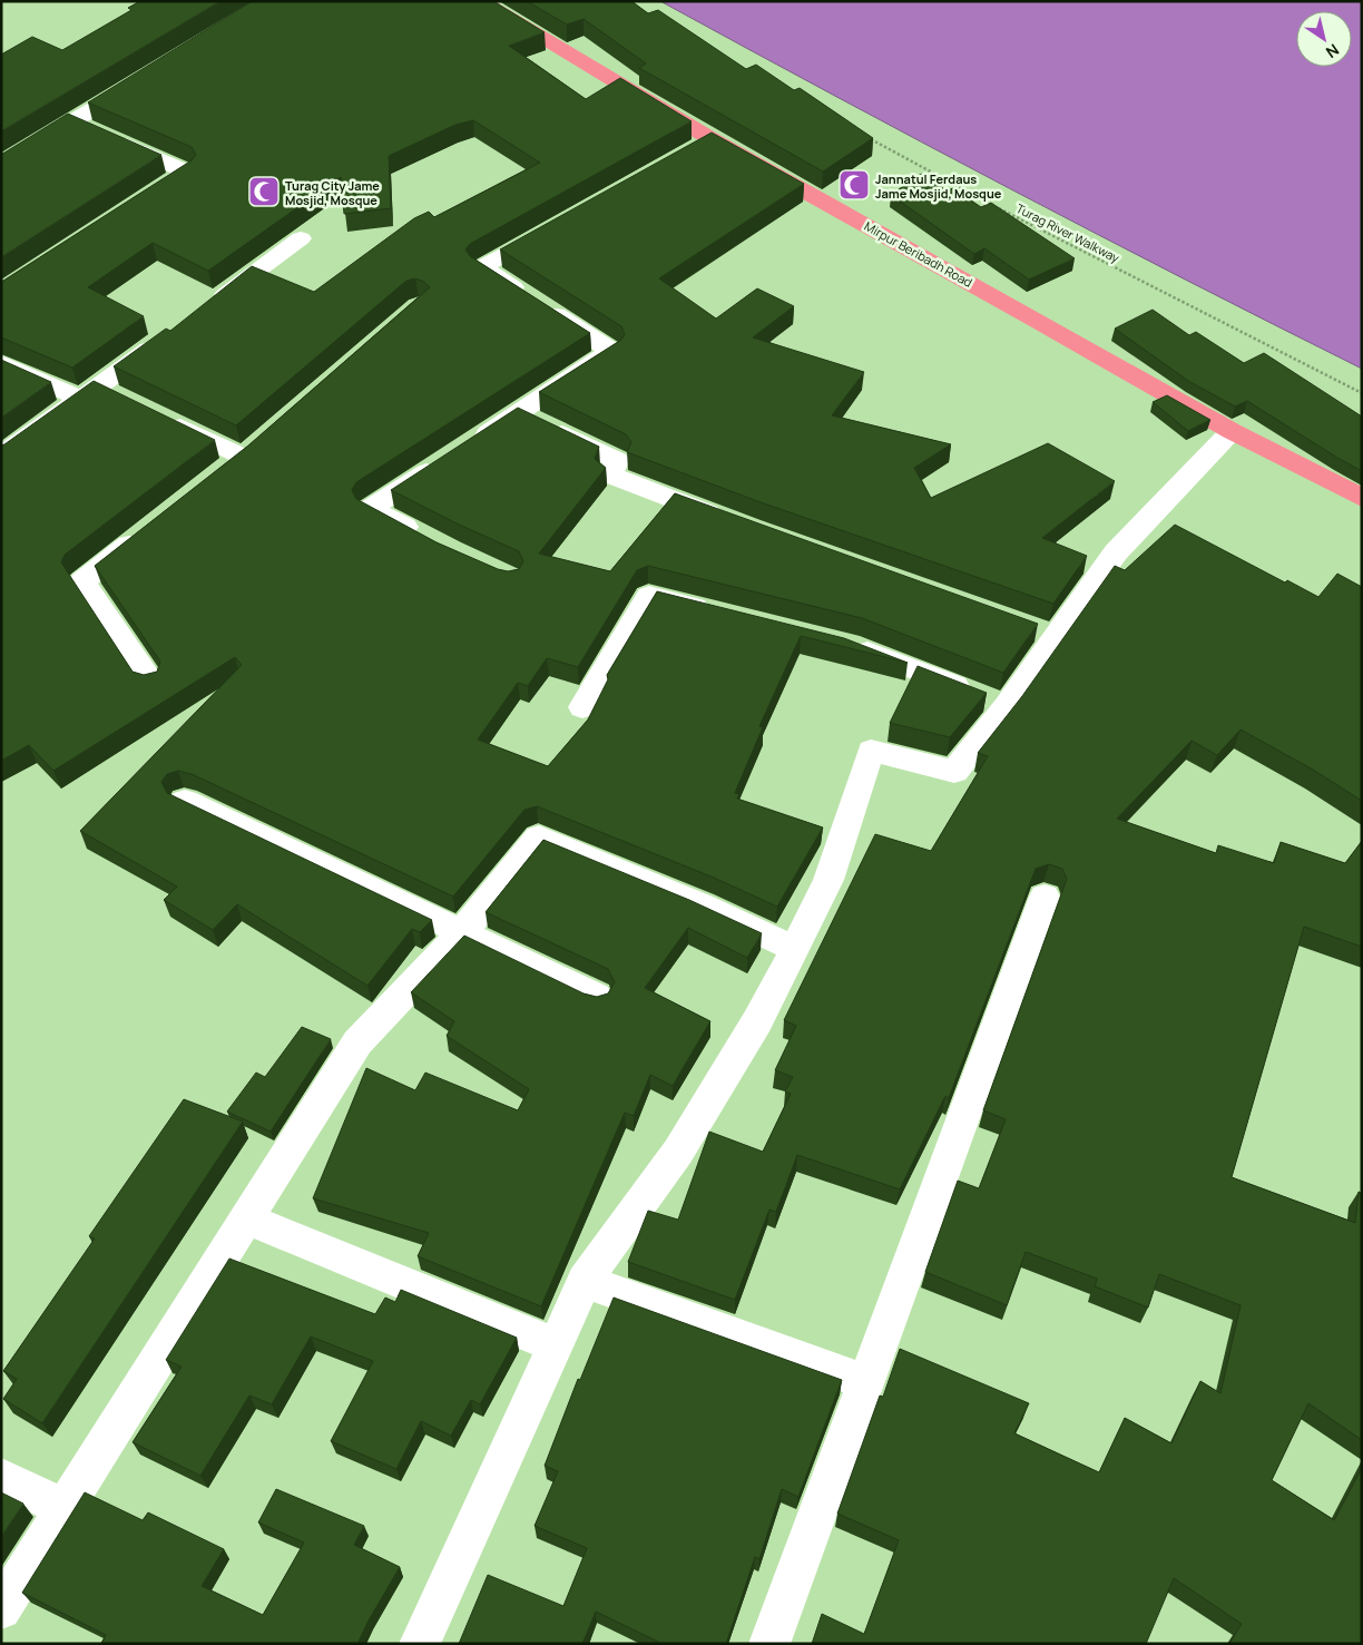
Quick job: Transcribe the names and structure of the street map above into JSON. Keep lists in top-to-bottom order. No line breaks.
{"streets":{"highway":["Mirpur Beribadh Road"],"path":["Turag River Walkway"]},"places":{"mosque":["Jannatul Ferdaus Jame Mosjid, Mosque","Turag City Jame Mosjid, Mosque"]},"north":"bottom right"}
